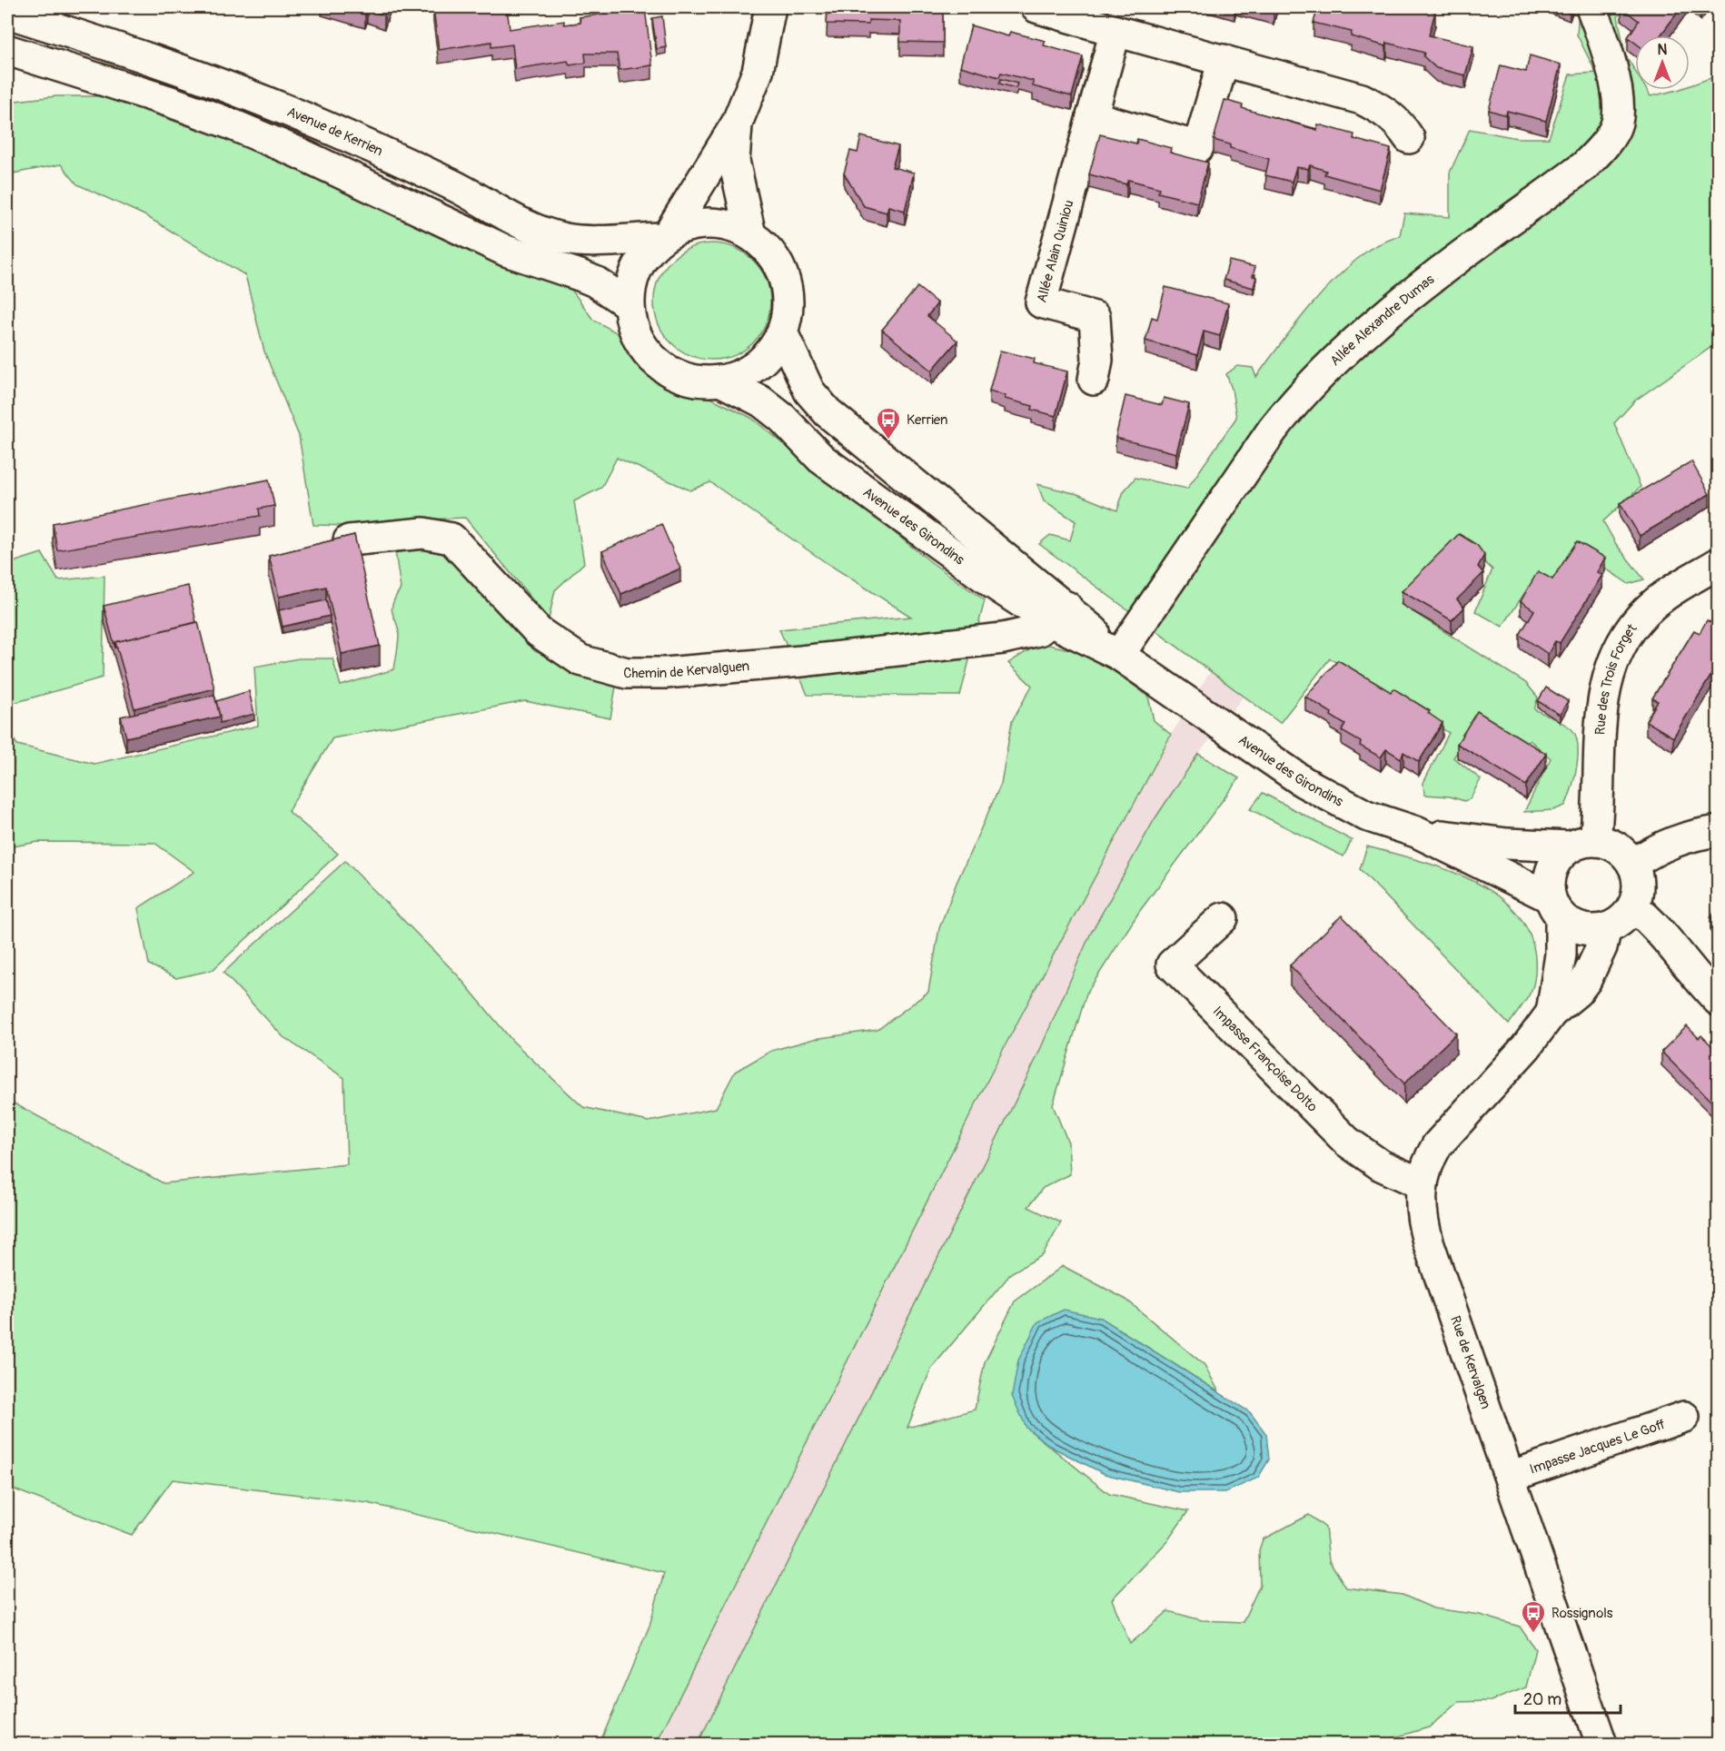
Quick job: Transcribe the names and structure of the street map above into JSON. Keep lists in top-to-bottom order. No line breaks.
{"streets":{"street":["Avenue de Kerrien","Allée Alain Quiniou","Allée Alexandre Dumas","Avenue des Girondins","Chemin de Kervalguen","Rue des Trois Forget","Impasse Françoise Dolto","Rue de Kervalgen","Impasse Jacques Le Goff"]},"crossings":[["Avenue de Kerrien","Avenue des Girondins"],["Allée Alexandre Dumas","Avenue des Girondins"],["Avenue des Girondins","Chemin de Kervalguen"],["Avenue des Girondins","Rue des Trois Forget"],["Avenue des Girondins","Rue de Kervalgen"],["Rue des Trois Forget","Rue de Kervalgen"],["Impasse Françoise Dolto","Rue de Kervalgen"],["Rue de Kervalgen","Impasse Jacques Le Goff"]],"places":{"bus stop":["Kerrien","Rossignols"]},"scale_bar":"20 m","north":"top"}
